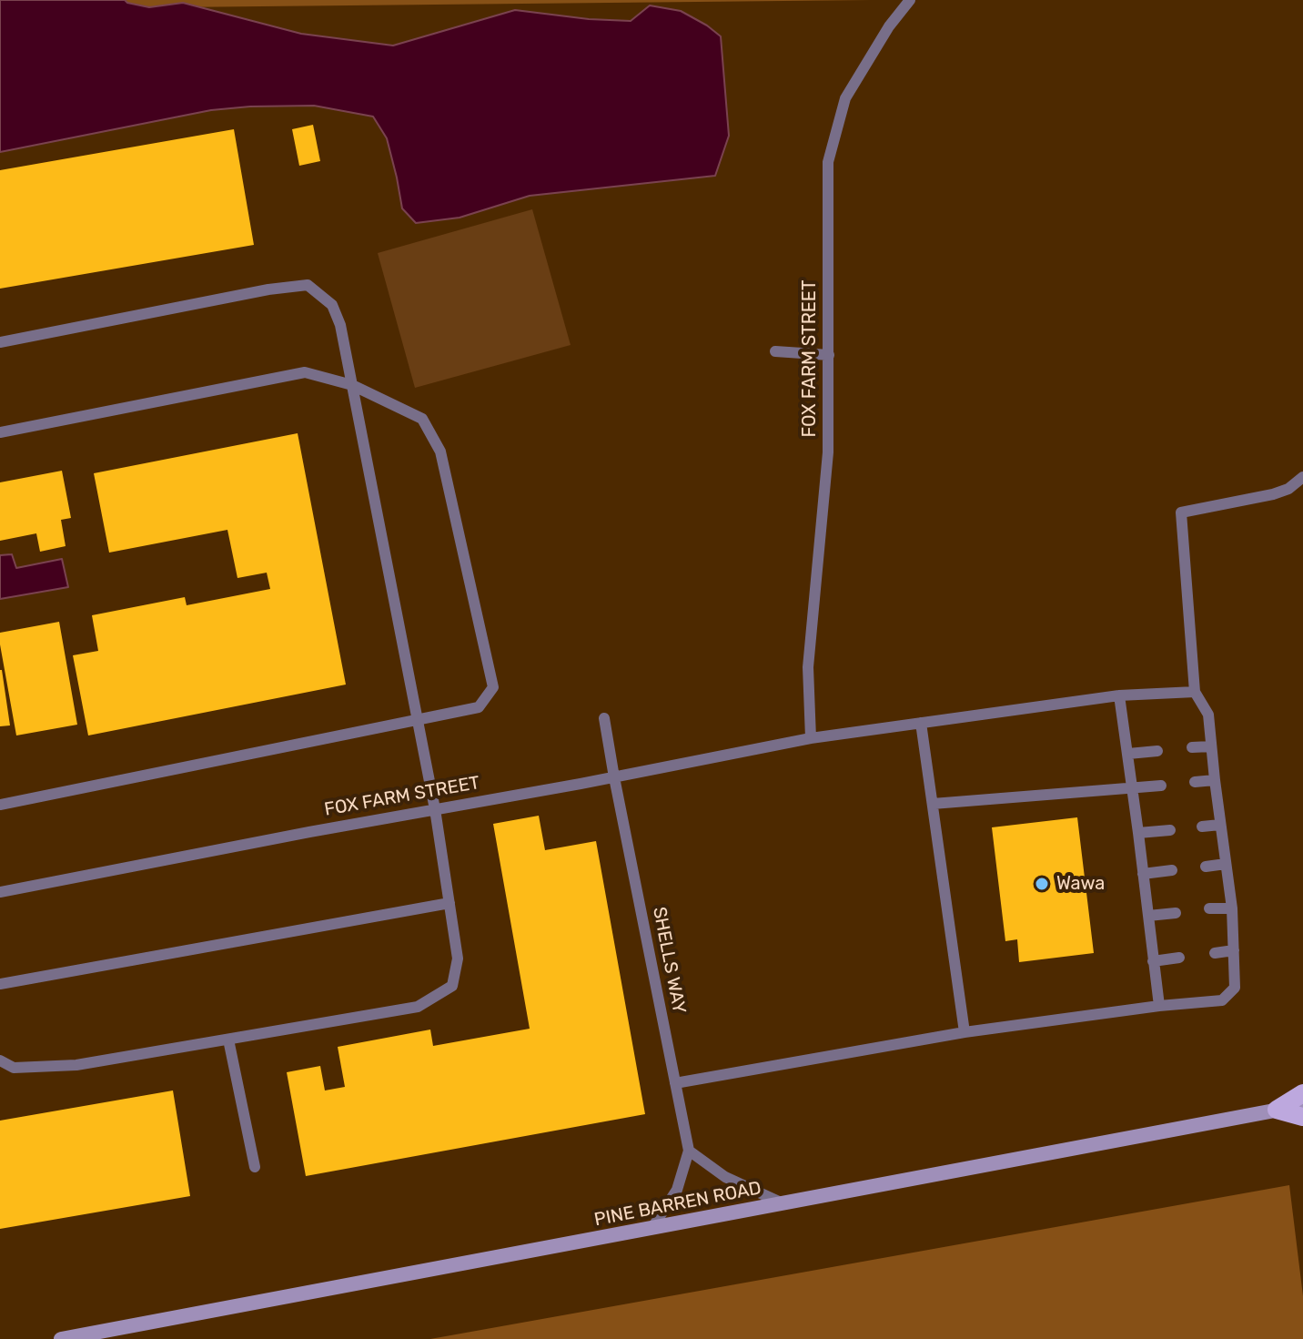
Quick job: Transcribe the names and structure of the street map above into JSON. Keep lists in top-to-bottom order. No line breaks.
{"streets":{"main road":["PINE BARREN ROAD"],"lane":["FOX FARM STREET","SHELLS WAY"]},"crossings":[["FOX FARM STREET","SHELLS WAY"],["SHELLS WAY","PINE BARREN ROAD"]],"places":["Wawa"]}
